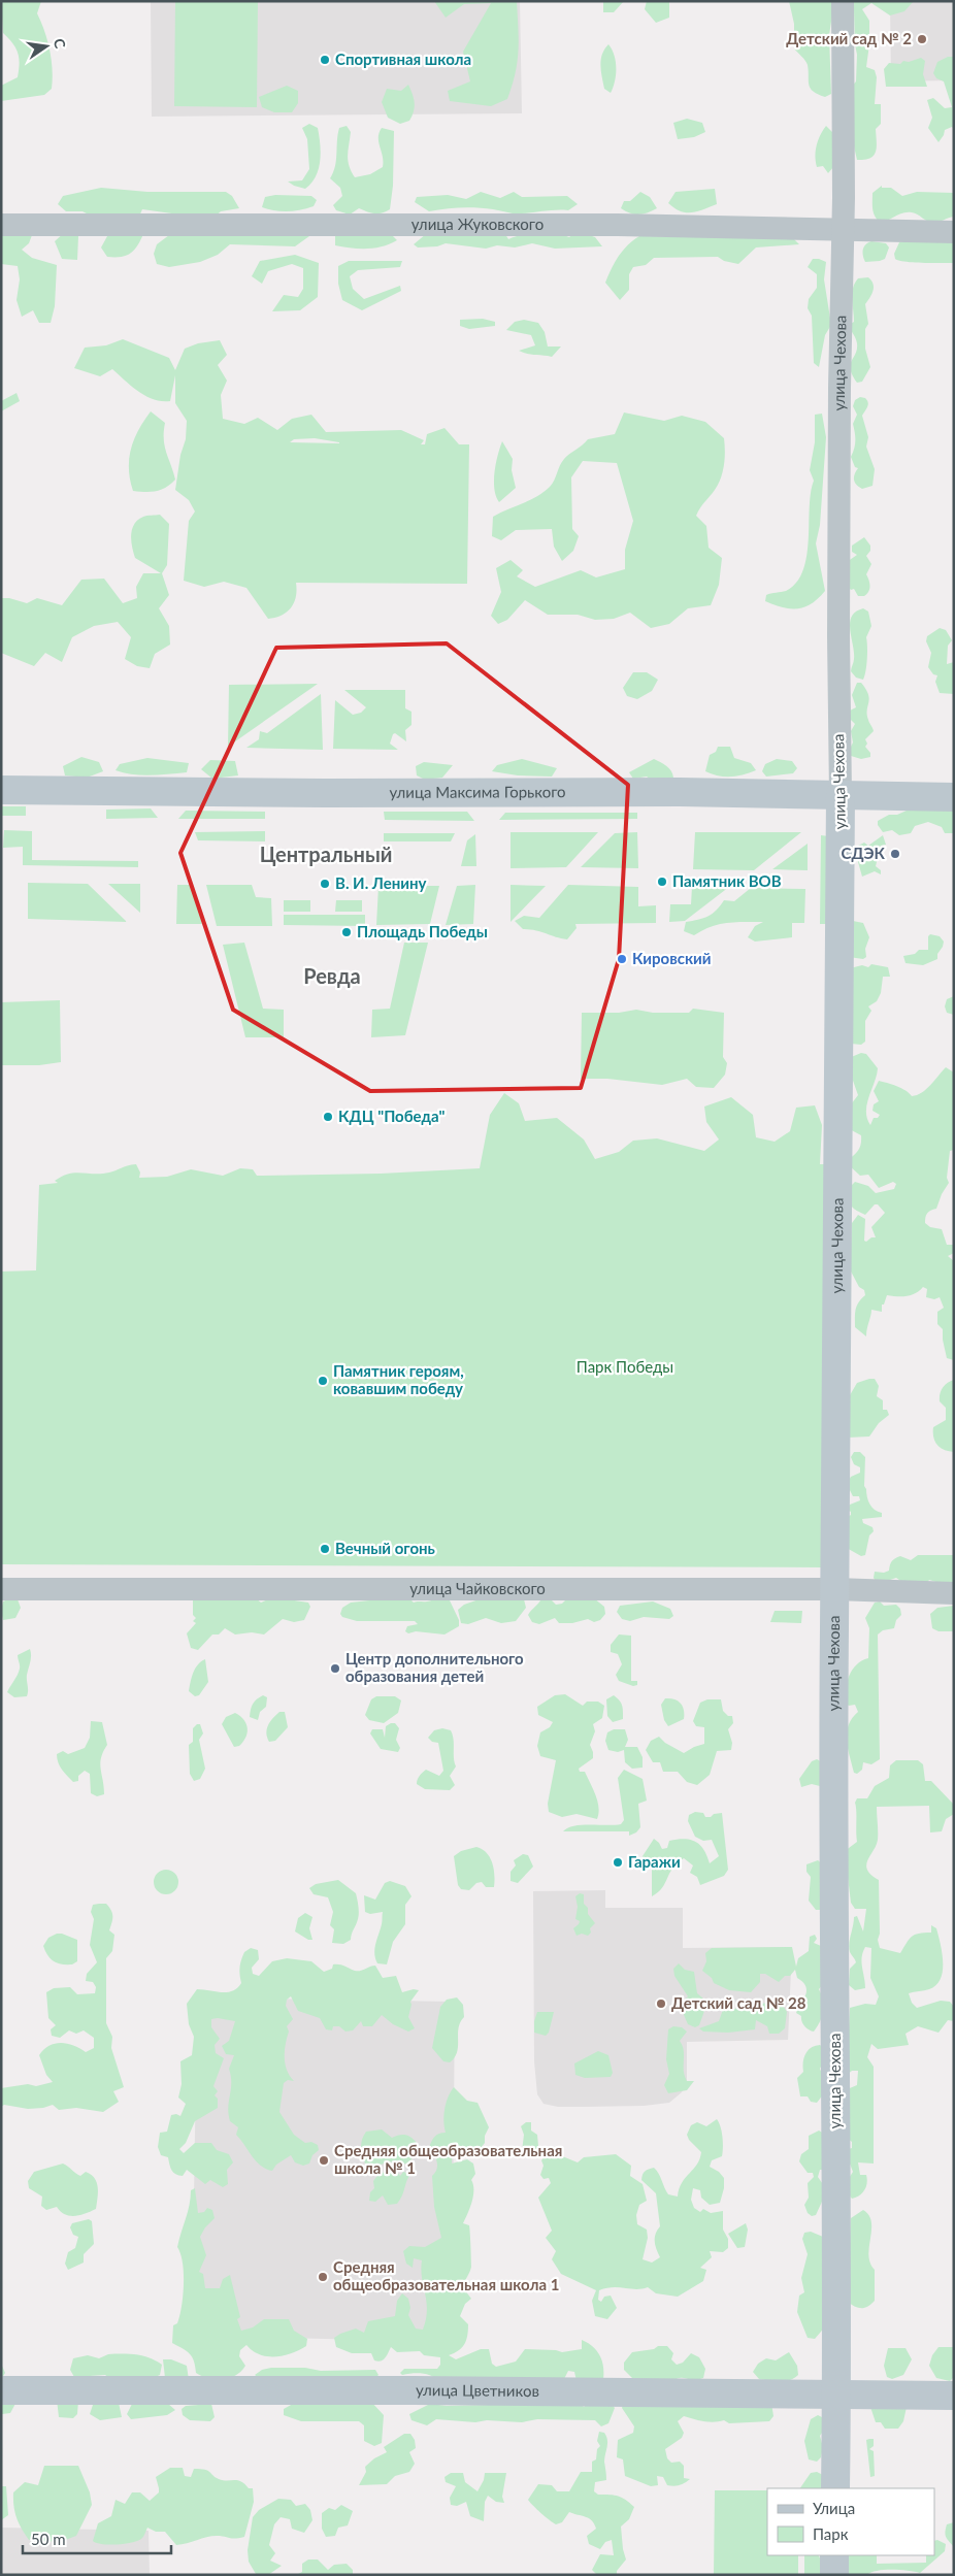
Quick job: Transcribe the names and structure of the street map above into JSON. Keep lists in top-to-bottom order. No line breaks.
{"streets":{"street":["улица Жуковского","улица Чехова","улица Максима Горького","улица Чайковского","улица Цветников"]},"crossings":[["улица Жуковского","улица Чехова"],["улица Чехова","улица Максима Горького"],["улица Чехова","улица Чайковского"],["улица Чехова","улица Цветников"]],"districts":["Центральный","Ревда"],"parks":["Парк Победы"],"places":["Детский сад № 2","Спортивная школа","СДЭК","Памятник ВОВ","В. И. Ленину","Площадь Победы","Кировский","КДЦ \"Победа\"","Памятник героям, ковавшим победу","Вечный огонь","Центр дополнительного образования детей","Гаражи","Детский сад № 28","Средняя общеобразовательная школа № 1","Средняя общеобразовательная школа 1"],"legend":["Улица","Парк"],"scale_bar":"50 m","north":"right"}
